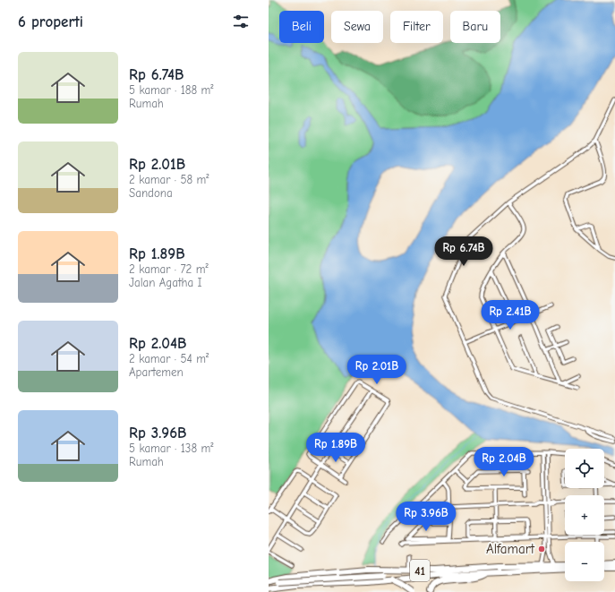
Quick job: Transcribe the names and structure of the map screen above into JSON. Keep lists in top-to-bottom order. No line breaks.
{"streets":{"highway":["41"]},"places":["Alfamart"],"page":{"heading":"6 properti","chip":["Beli","Sewa","Filter","Baru"],"list":[{"name":"Rp 6.74B","note":"5 kamar · 188 m² · Rumah"},{"name":"Rp 2.01B","note":"2 kamar · 58 m² · Sandona"},{"name":"Rp 1.89B","note":"2 kamar · 72 m² · Jalan Agatha I"},{"name":"Rp 2.04B","note":"2 kamar · 54 m² · Apartemen"},{"name":"Rp 3.96B","note":"5 kamar · 138 m² · Rumah"}],"price":["Rp 6.74B","Rp 2.41B","Rp 2.01B","Rp 1.89B","Rp 2.04B","Rp 3.96B"],"map_buttons":["+","−"]}}
